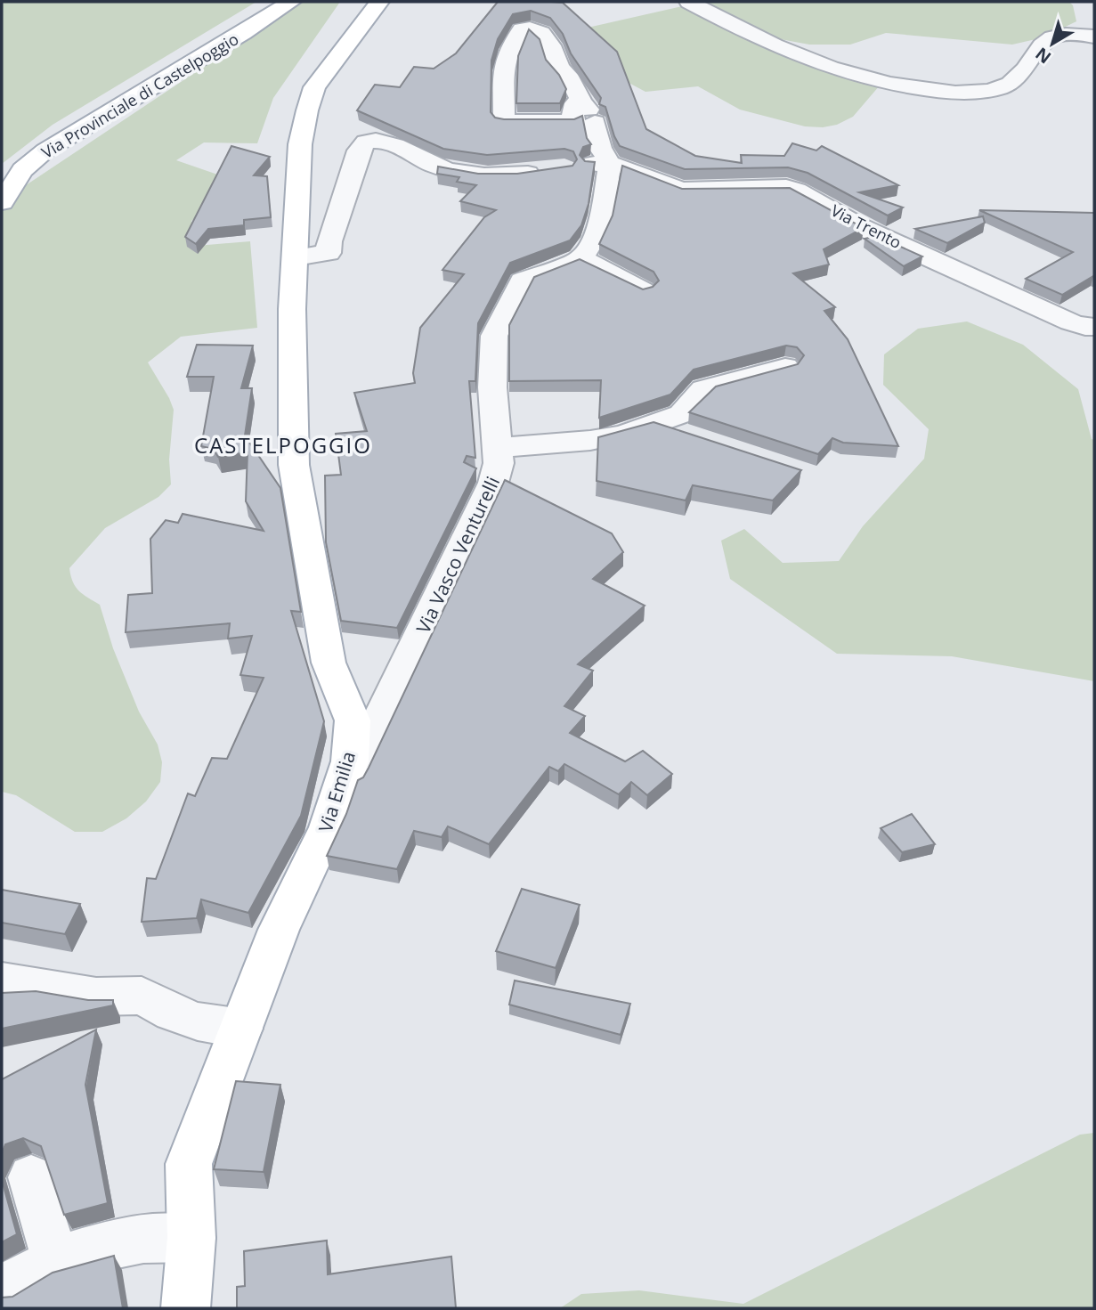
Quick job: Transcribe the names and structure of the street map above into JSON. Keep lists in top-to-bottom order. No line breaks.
{"streets":{"main road":["Via Provinciale di Castelpoggio","Via Emilia"],"street":["Via Trento","Via Vasco Venturelli"]},"crossings":[["Via Vasco Venturelli","Via Emilia"]],"districts":["CASTELPOGGIO"],"north":"bottom left"}
